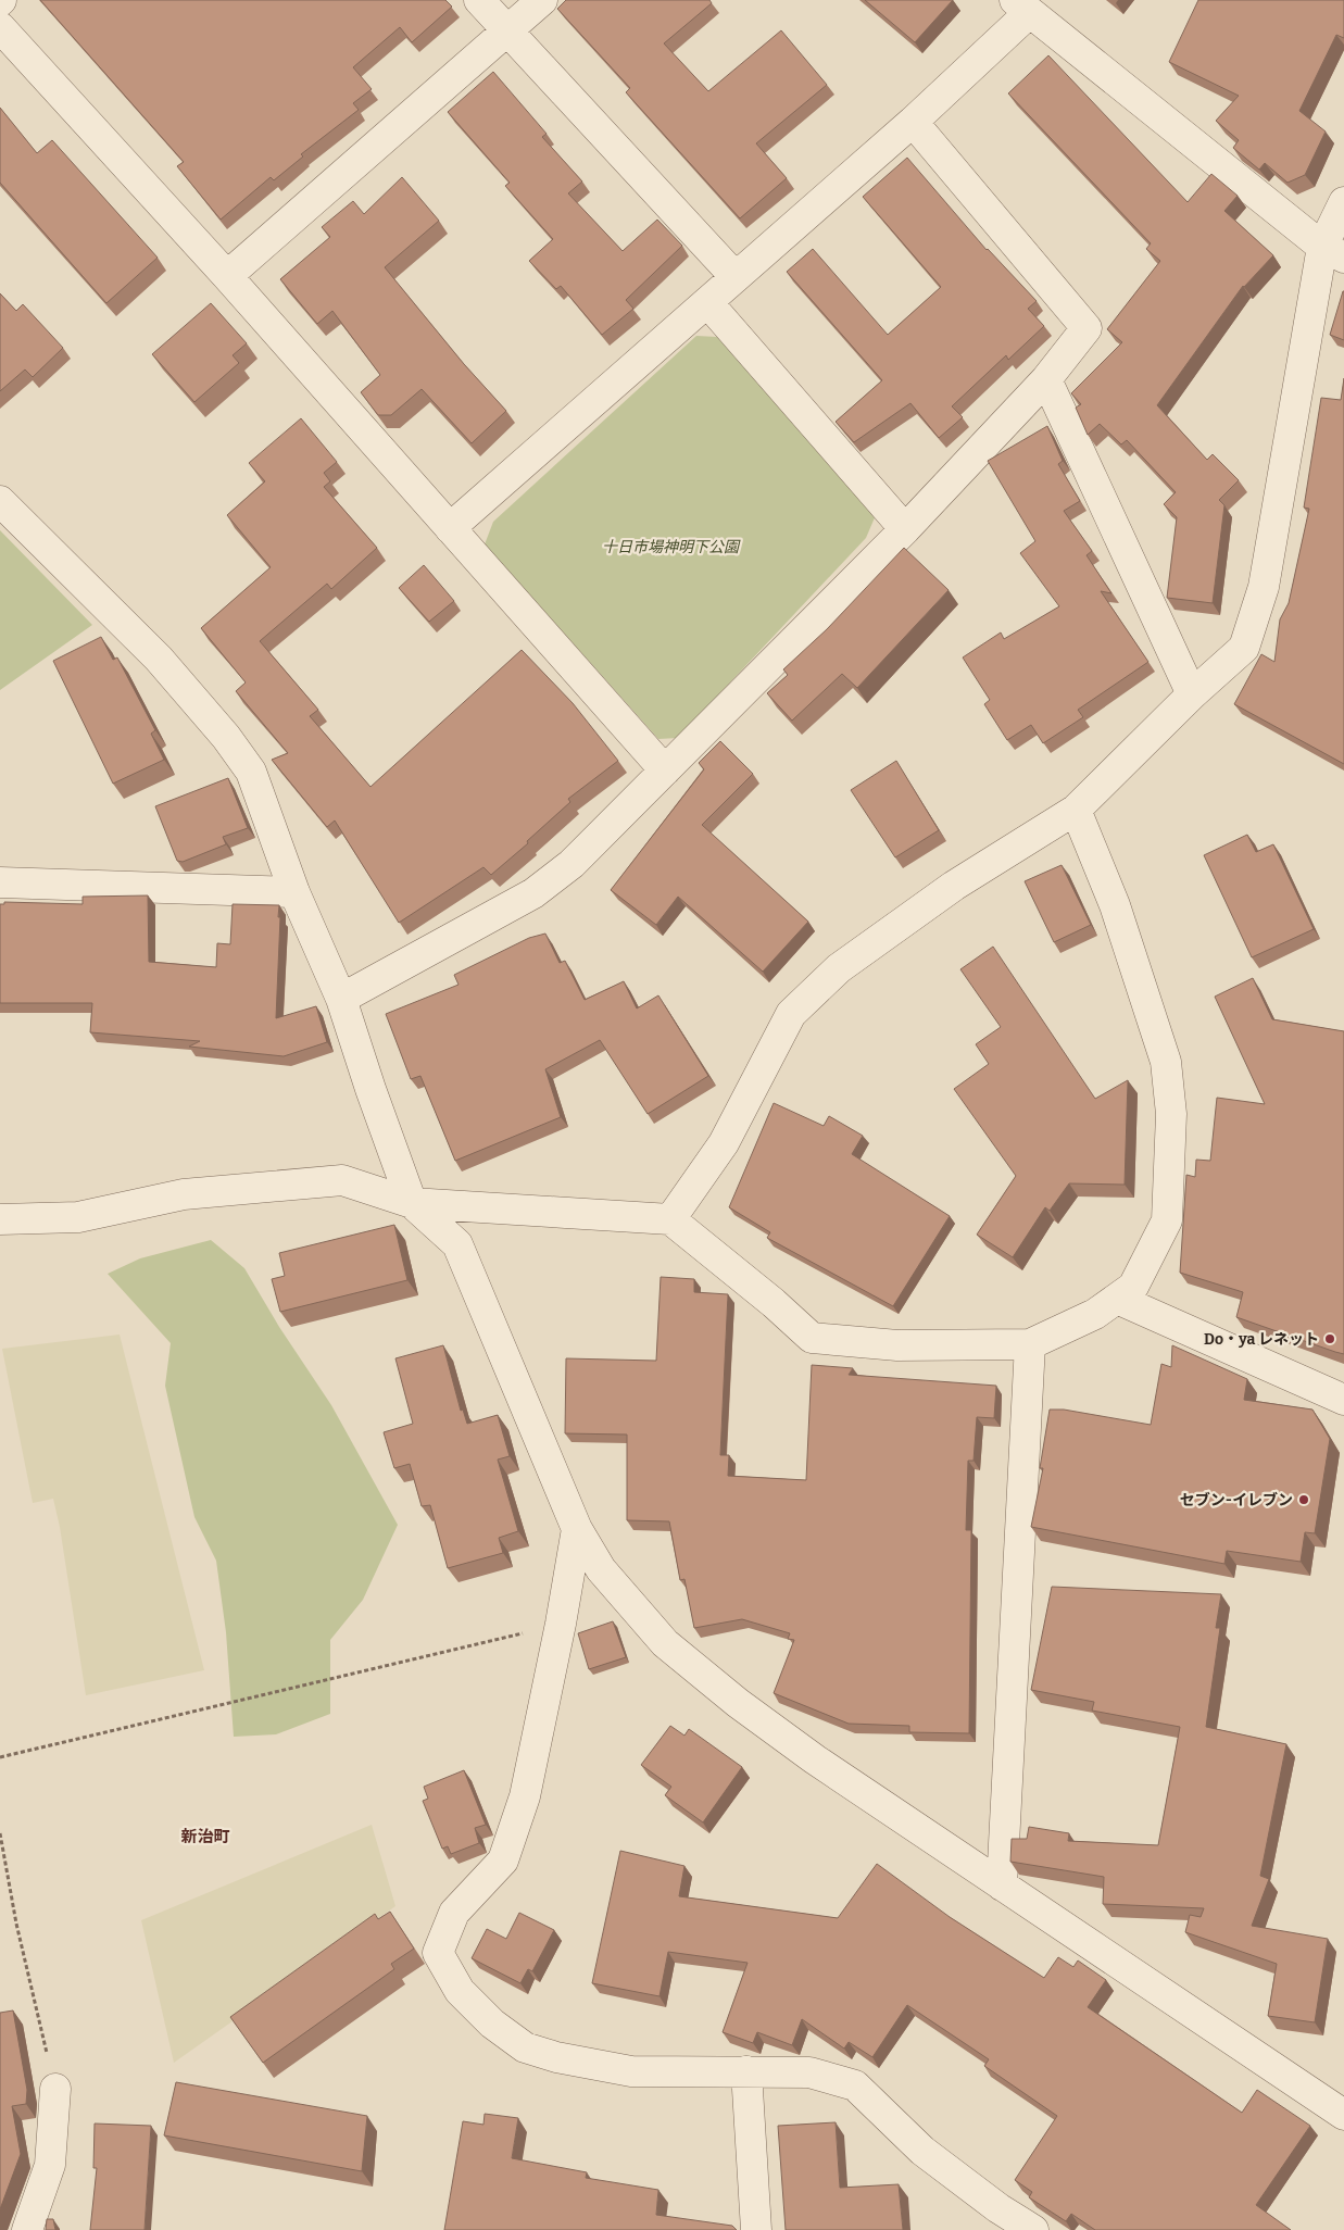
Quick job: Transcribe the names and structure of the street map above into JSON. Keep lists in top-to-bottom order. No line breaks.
{"districts":["新治町"],"parks":["十日市場神明下公園"],"places":["Do・ya レネット","セブン-イレブン"]}
